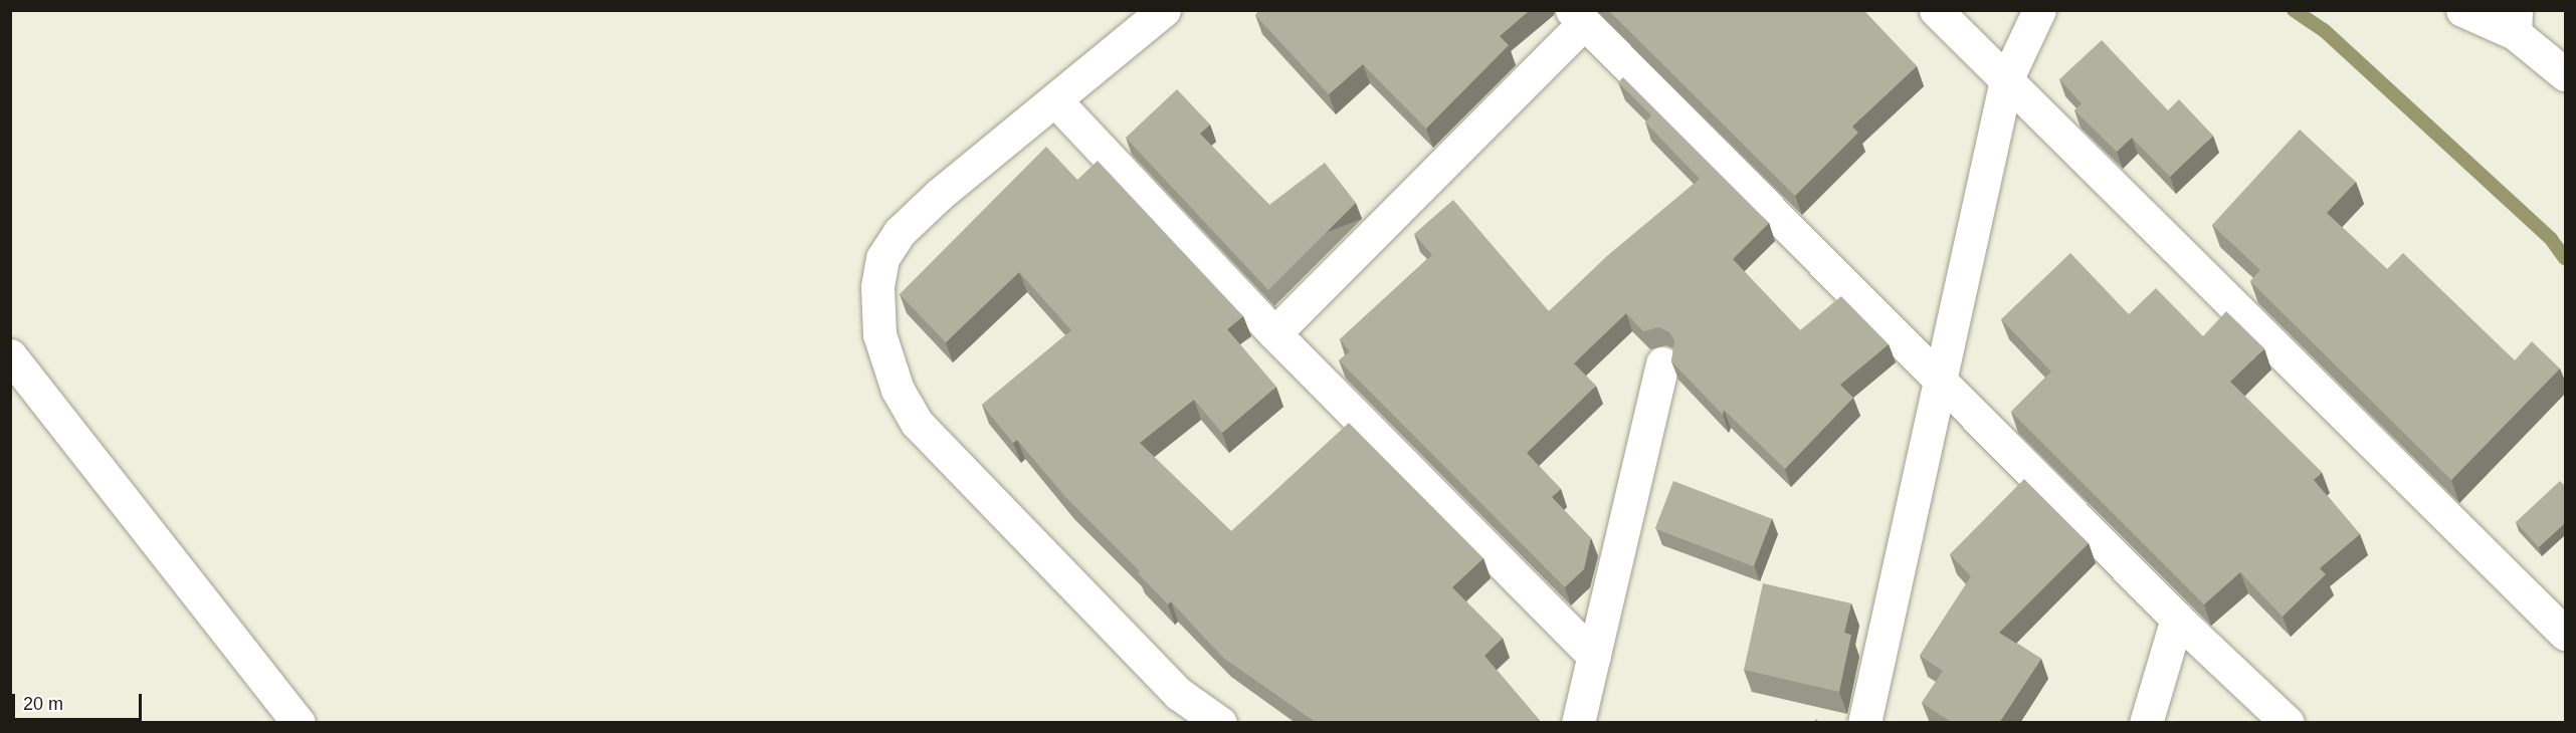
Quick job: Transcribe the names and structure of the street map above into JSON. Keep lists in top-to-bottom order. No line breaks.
{"scale_bar":"20 m"}
